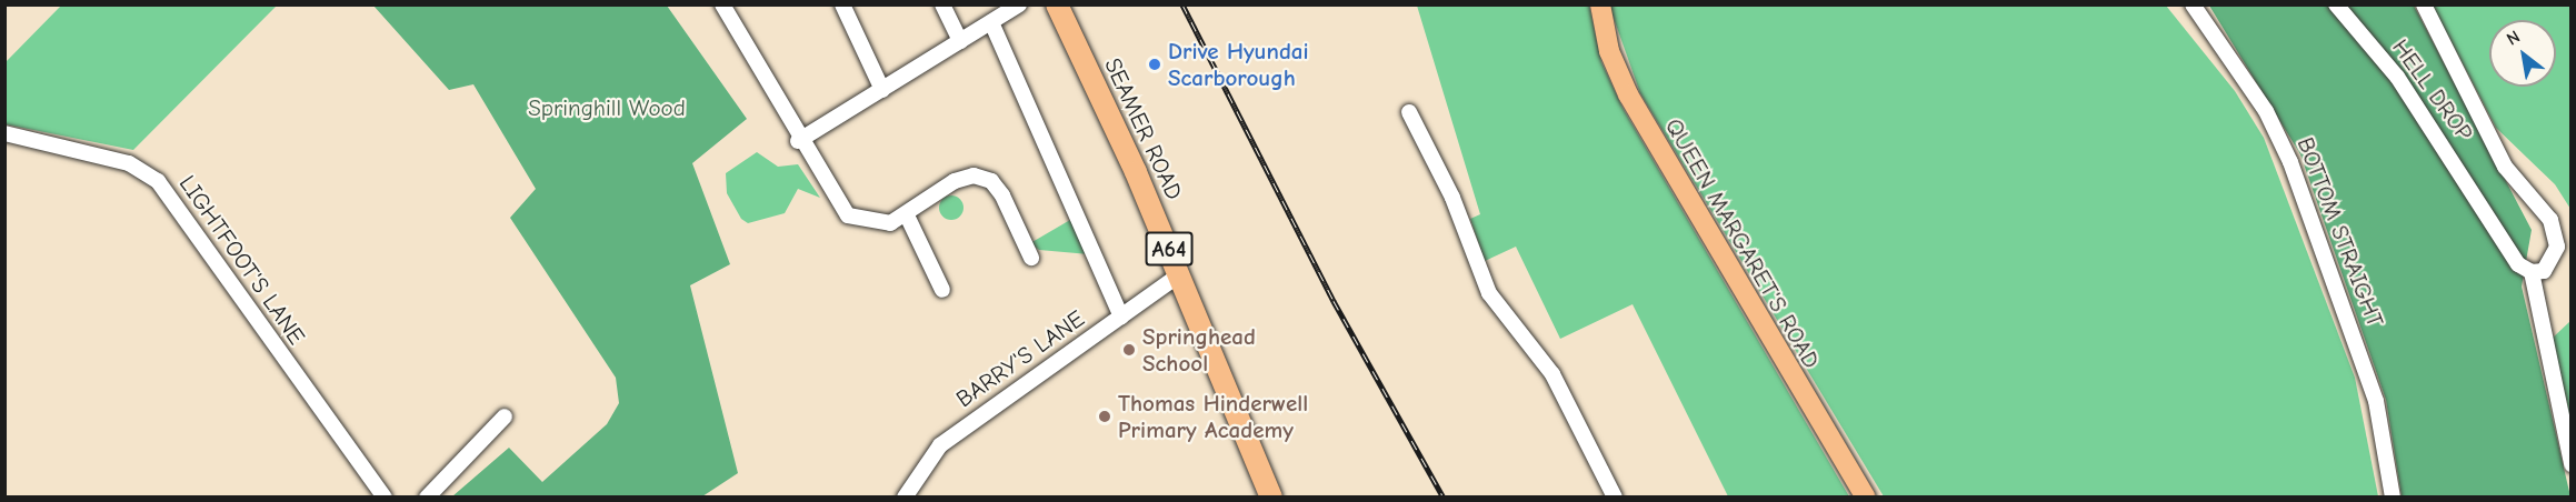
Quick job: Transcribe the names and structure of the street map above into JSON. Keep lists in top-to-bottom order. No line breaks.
{"streets":{"highway":["SEAMER ROAD","A64"],"main road":["QUEEN MARGARET'S ROAD"],"street":["HELL DROP","BOTTOM STRAIGHT","LIGHTFOOT'S LANE","BARRY'S LANE"]},"crossings":[["SEAMER ROAD","BARRY'S LANE"]],"parks":["Springhill Wood"],"places":["Drive Hyundai Scarborough","Springhead School","Thomas Hinderwell Primary Academy"],"north":"top left"}
